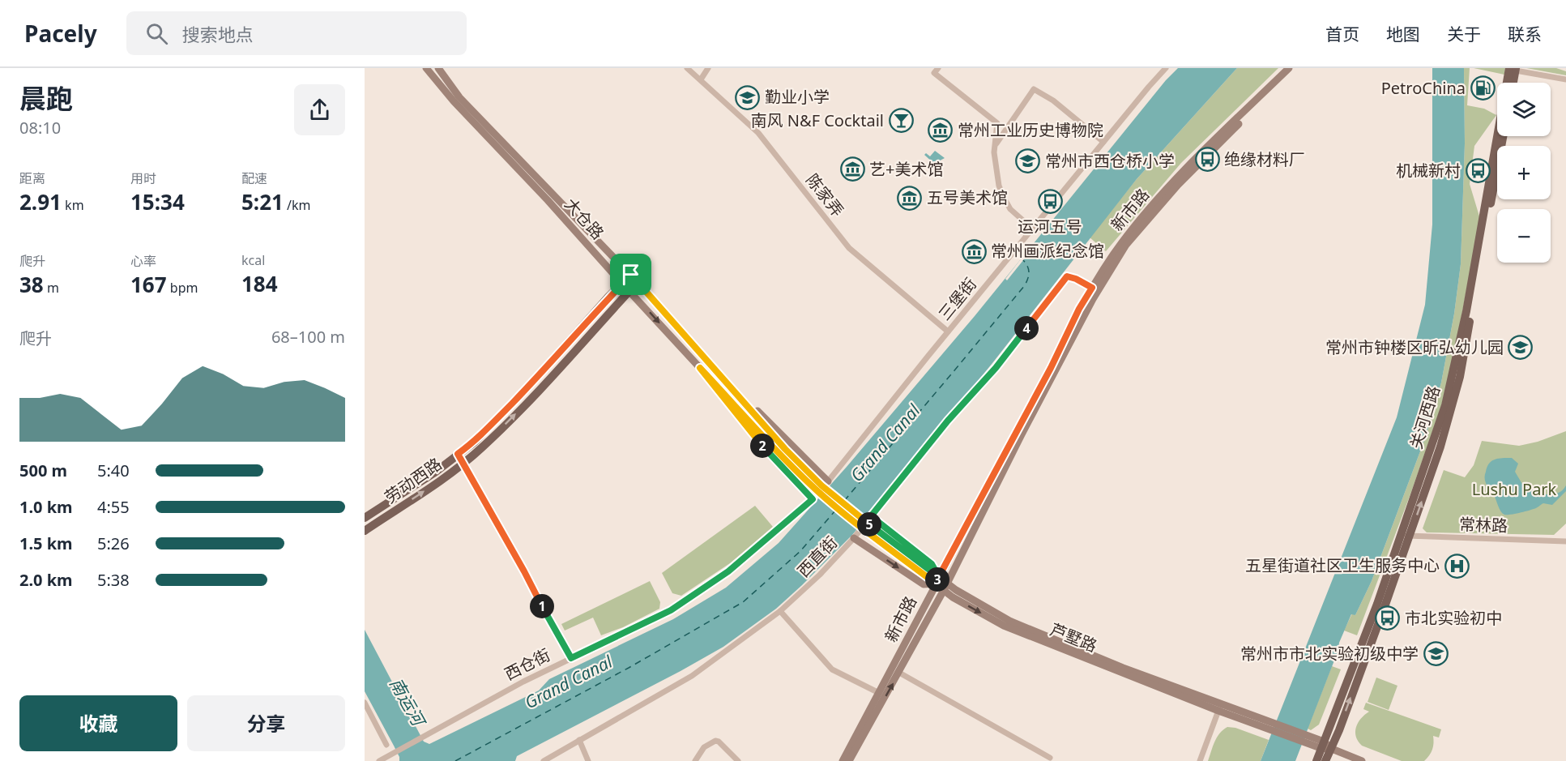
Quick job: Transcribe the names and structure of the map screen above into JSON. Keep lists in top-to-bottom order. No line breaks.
{"streets":{"main road":["新市路","大仓路","关河西路","劳动西路","芦墅路"],"street":["陈家弄","三堡街","常林路","西直街","西仓街"]},"crossings":[["陈家弄","三堡街"],["新市路","西直街"],["新市路","芦墅路"],["大仓路","劳动西路"],["大仓路","芦墅路"],["三堡街","西仓街"],["关河西路","常林路"],["关河西路","芦墅路"]],"water":["Grand Canal","南运河"],"parks":["Lushu Park"],"places":{"fuel station":["PetroChina"],"school or university":["勤业小学","常州市西仓桥小学","常州市钟楼区昕弘幼儿园","常州市市北实验初级中学"],"bar":["南风 N&F Cocktail"],"museum":["常州工业历史博物院","艺+美术馆","五号美术馆","常州画派纪念馆"],"bus stop":["绝缘材料厂","机械新村","运河五号","市北实验初中"],"hospital":["五星街道社区卫生服务中心"]},"page":{"header":"Pacely","search":"搜索地点","nav":["首页","地图","关于","联系"],"heading":["晨跑","08:10"],"map_buttons":["+","−"],"stats":[["距离","2.91 km"],["用时","15:34"],["配速","5:21 /km"],["爬升","38 m"],["心率","167 bpm"],["kcal","184"]],"chart":["爬升","68–100 m"],"pins":["4","2","5","3","1"],"list":[{"name":"500 m","note":"5:40"},{"name":"1.0 km","note":"4:55"},{"name":"1.5 km","note":"5:26"},{"name":"2.0 km","note":"5:38"}],"buttons":["收藏","分享"]}}
